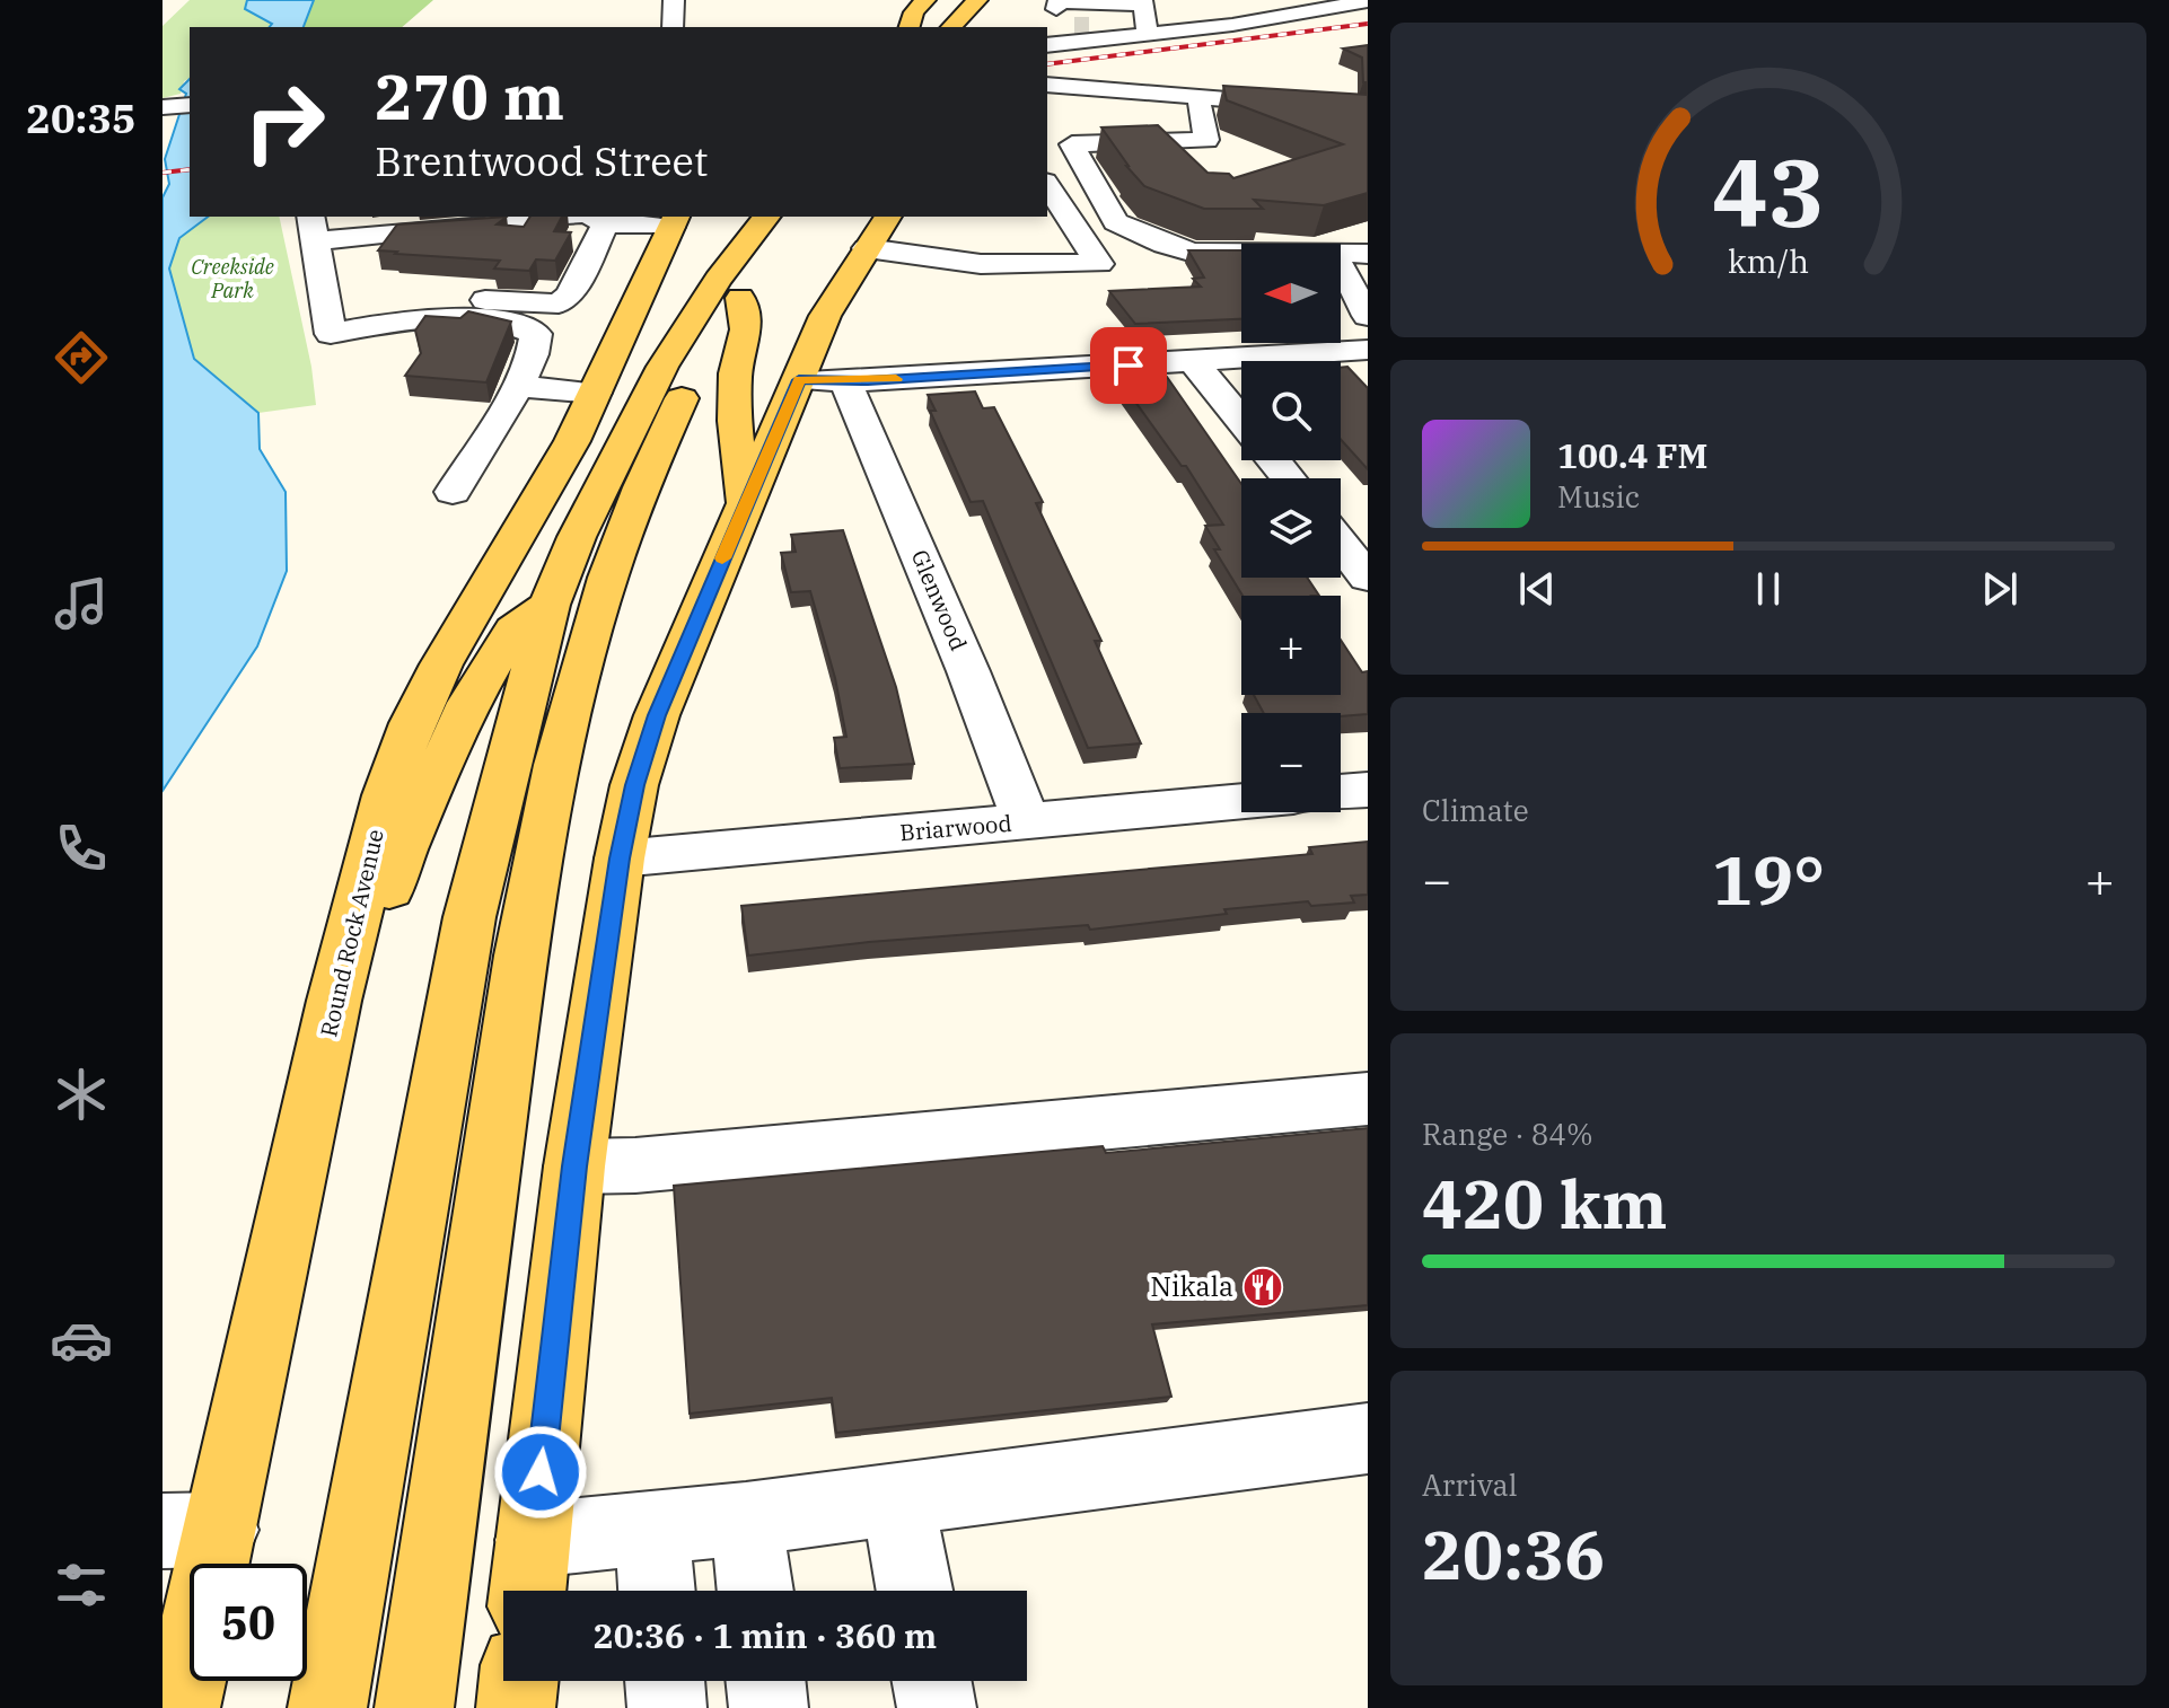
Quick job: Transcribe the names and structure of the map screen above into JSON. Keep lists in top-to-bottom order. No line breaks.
{"streets":{"main road":["Round Rock Avenue"],"street":["Glenwood","Briarwood"]},"crossings":[["Glenwood","Briarwood"]],"parks":["Creekside Park"],"places":{"restaurant":["Nikala"]},"north":"left","page":{"tabs":"20:35","turn":["270 m","Brentwood Street"],"map_buttons":["+","−"],"song":["100.4 FM","Music"],"tile":["Climate",["Range · 84%","420 km"],["Arrival","20:36"]],"heat":["−","19°","+"],"limit":"50","trip":"20:36 · 1 min · 360 m","gauge":["43","km/h"]}}
